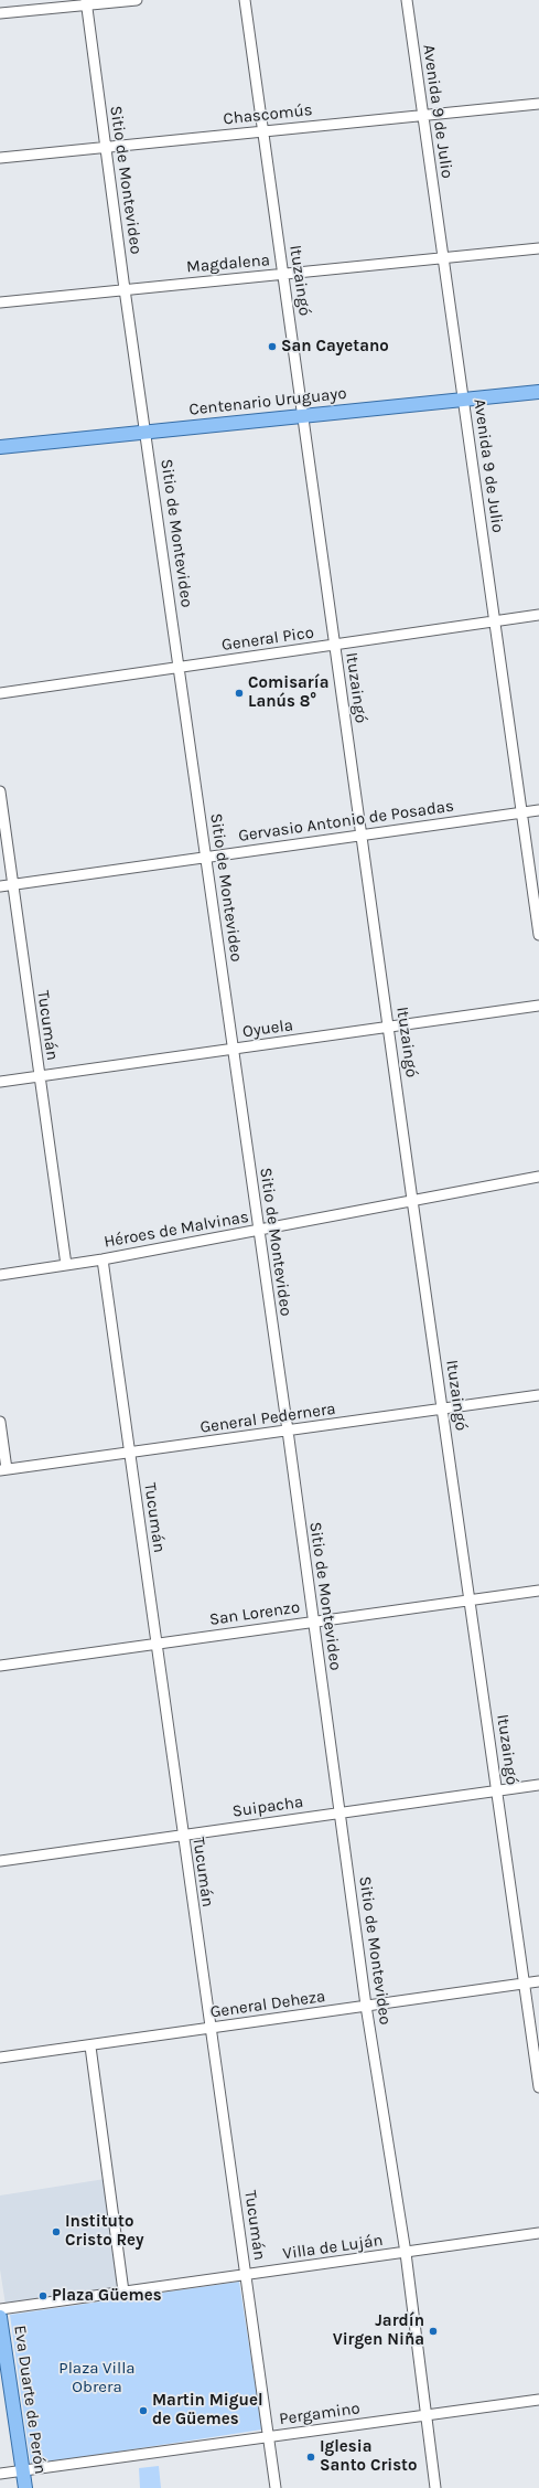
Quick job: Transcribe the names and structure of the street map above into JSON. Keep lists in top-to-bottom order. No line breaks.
{"streets":{"main road":["Centenario Uruguayo","Eva Duarte de Perón"],"street":["Avenida 9 de Julio","Chascomús","Sitio de Montevideo","Magdalena","Ituzaingó","General Pico","Gervasio Antonio de Posadas","Tucumán","Oyuela","Héroes de Malvinas","General Pedernera","San Lorenzo","Suipacha","General Deheza","Villa de Luján","Pergamino"]},"crossings":[["Avenida 9 de Julio","Chascomús"],["Avenida 9 de Julio","Magdalena"],["Avenida 9 de Julio","Centenario Uruguayo"],["Avenida 9 de Julio","General Pico"],["Avenida 9 de Julio","Gervasio Antonio de Posadas"],["Chascomús","Sitio de Montevideo"],["Chascomús","Ituzaingó"],["Sitio de Montevideo","Magdalena"],["Sitio de Montevideo","Centenario Uruguayo"],["Sitio de Montevideo","General Pico"],["Sitio de Montevideo","Gervasio Antonio de Posadas"],["Sitio de Montevideo","Oyuela"],["Sitio de Montevideo","Héroes de Malvinas"],["Sitio de Montevideo","General Pedernera"],["Sitio de Montevideo","San Lorenzo"],["Sitio de Montevideo","Suipacha"],["Sitio de Montevideo","General Deheza"],["Sitio de Montevideo","Villa de Luján"],["Sitio de Montevideo","Pergamino"],["Magdalena","Ituzaingó"],["Ituzaingó","Centenario Uruguayo"],["Ituzaingó","General Pico"],["Ituzaingó","Gervasio Antonio de Posadas"],["Ituzaingó","Oyuela"],["Ituzaingó","Héroes de Malvinas"],["Ituzaingó","General Pedernera"],["Ituzaingó","San Lorenzo"],["Ituzaingó","Suipacha"],["Ituzaingó","General Deheza"],["Gervasio Antonio de Posadas","Tucumán"],["Tucumán","Oyuela"],["Tucumán","Héroes de Malvinas"],["Tucumán","General Pedernera"],["Tucumán","San Lorenzo"],["Tucumán","Suipacha"],["Tucumán","General Deheza"],["Tucumán","Villa de Luján"],["Tucumán","Pergamino"],["Eva Duarte de Perón","Pergamino"]],"parks":["Plaza Villa Obrera"],"places":["San Cayetano","Comisaría Lanús 8°","Instituto Cristo Rey","Plaza Güemes","Jardín Virgen Niña","Martin Miguel de Güemes","Iglesia Santo Cristo"]}
